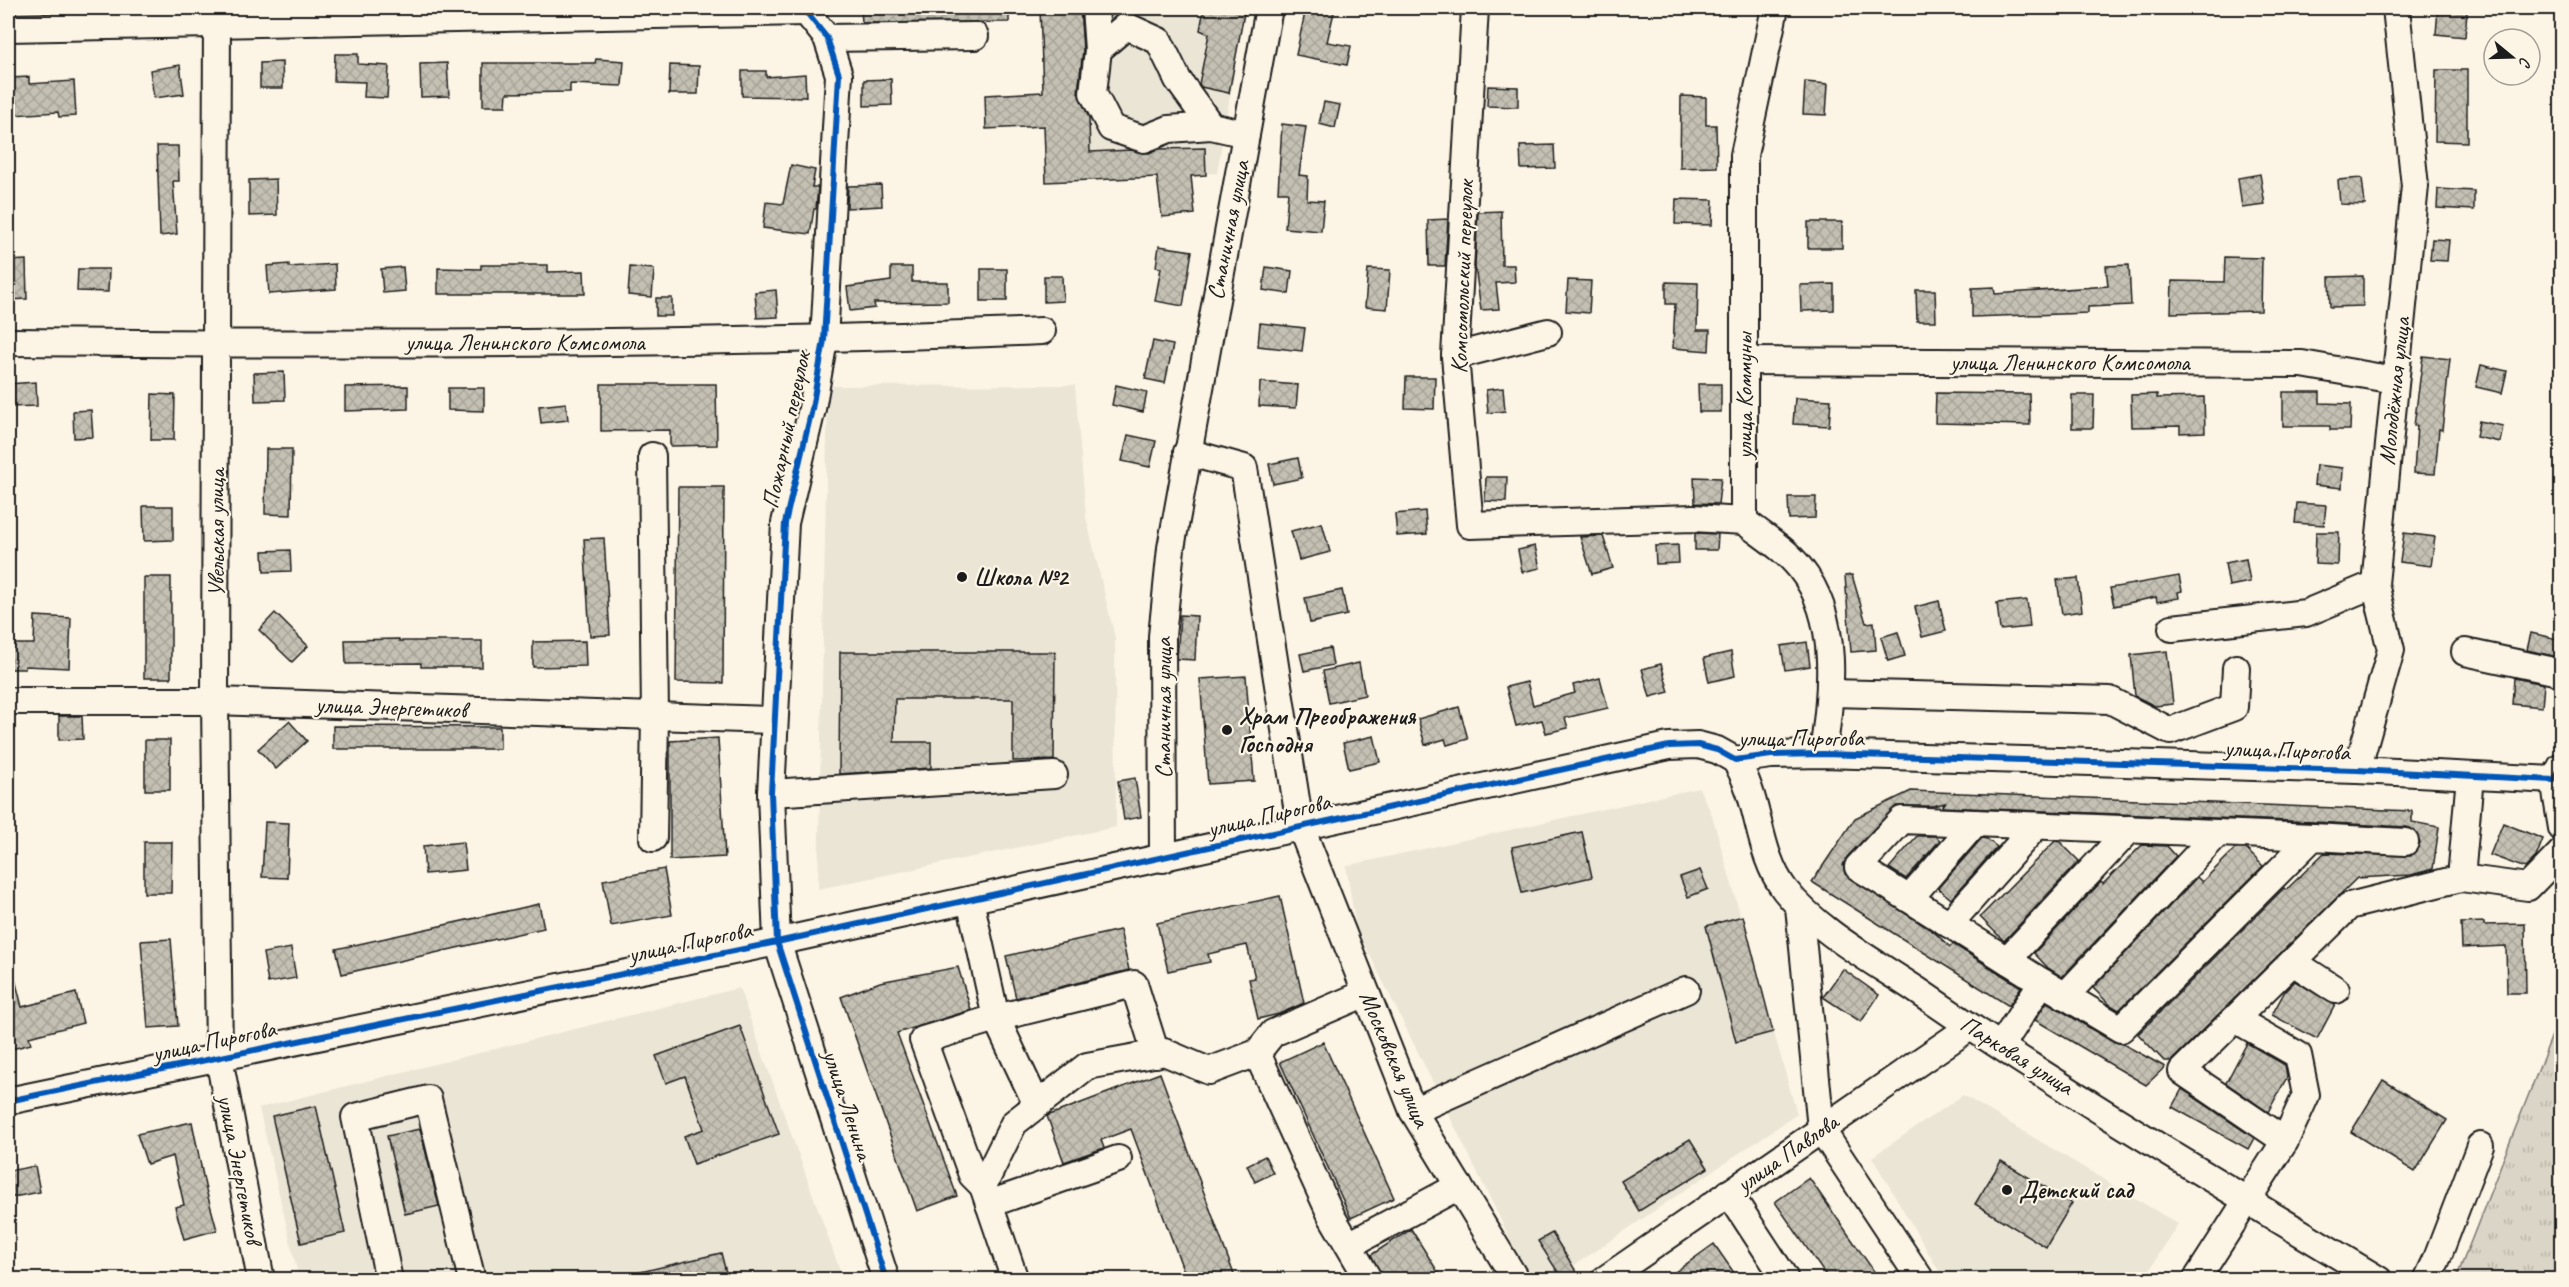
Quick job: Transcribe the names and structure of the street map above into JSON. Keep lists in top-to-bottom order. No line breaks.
{"streets":{"street":["Станичная улица","Комсомольский переулок","улица Ленинского Комсомола","Молодёжная улица","улица Коммуны","Пожарный переулок","Увельская улица","улица Энергетиков","улица Пирогова","Парковая улица","Московская улица","улица Ленина","улица Павлова"]},"crossings":[["Станичная улица","улица Пирогова"],["Комсомольский переулок","улица Коммуны"],["улица Ленинского Комсомола","Молодёжная улица"],["улица Ленинского Комсомола","улица Коммуны"],["улица Ленинского Комсомола","Пожарный переулок"],["улица Ленинского Комсомола","Увельская улица"],["Молодёжная улица","улица Пирогова"],["Пожарный переулок","улица Энергетиков"],["Пожарный переулок","улица Пирогова"],["Пожарный переулок","улица Ленина"],["Увельская улица","улица Энергетиков"],["Увельская улица","улица Пирогова"],["улица Энергетиков","улица Пирогова"],["улица Пирогова","Парковая улица"],["улица Пирогова","Московская улица"],["улица Пирогова","улица Ленина"],["Парковая улица","улица Павлова"]],"places":["Школа №2","Храм Преображения Господня","Детский сад"],"north":"right"}
